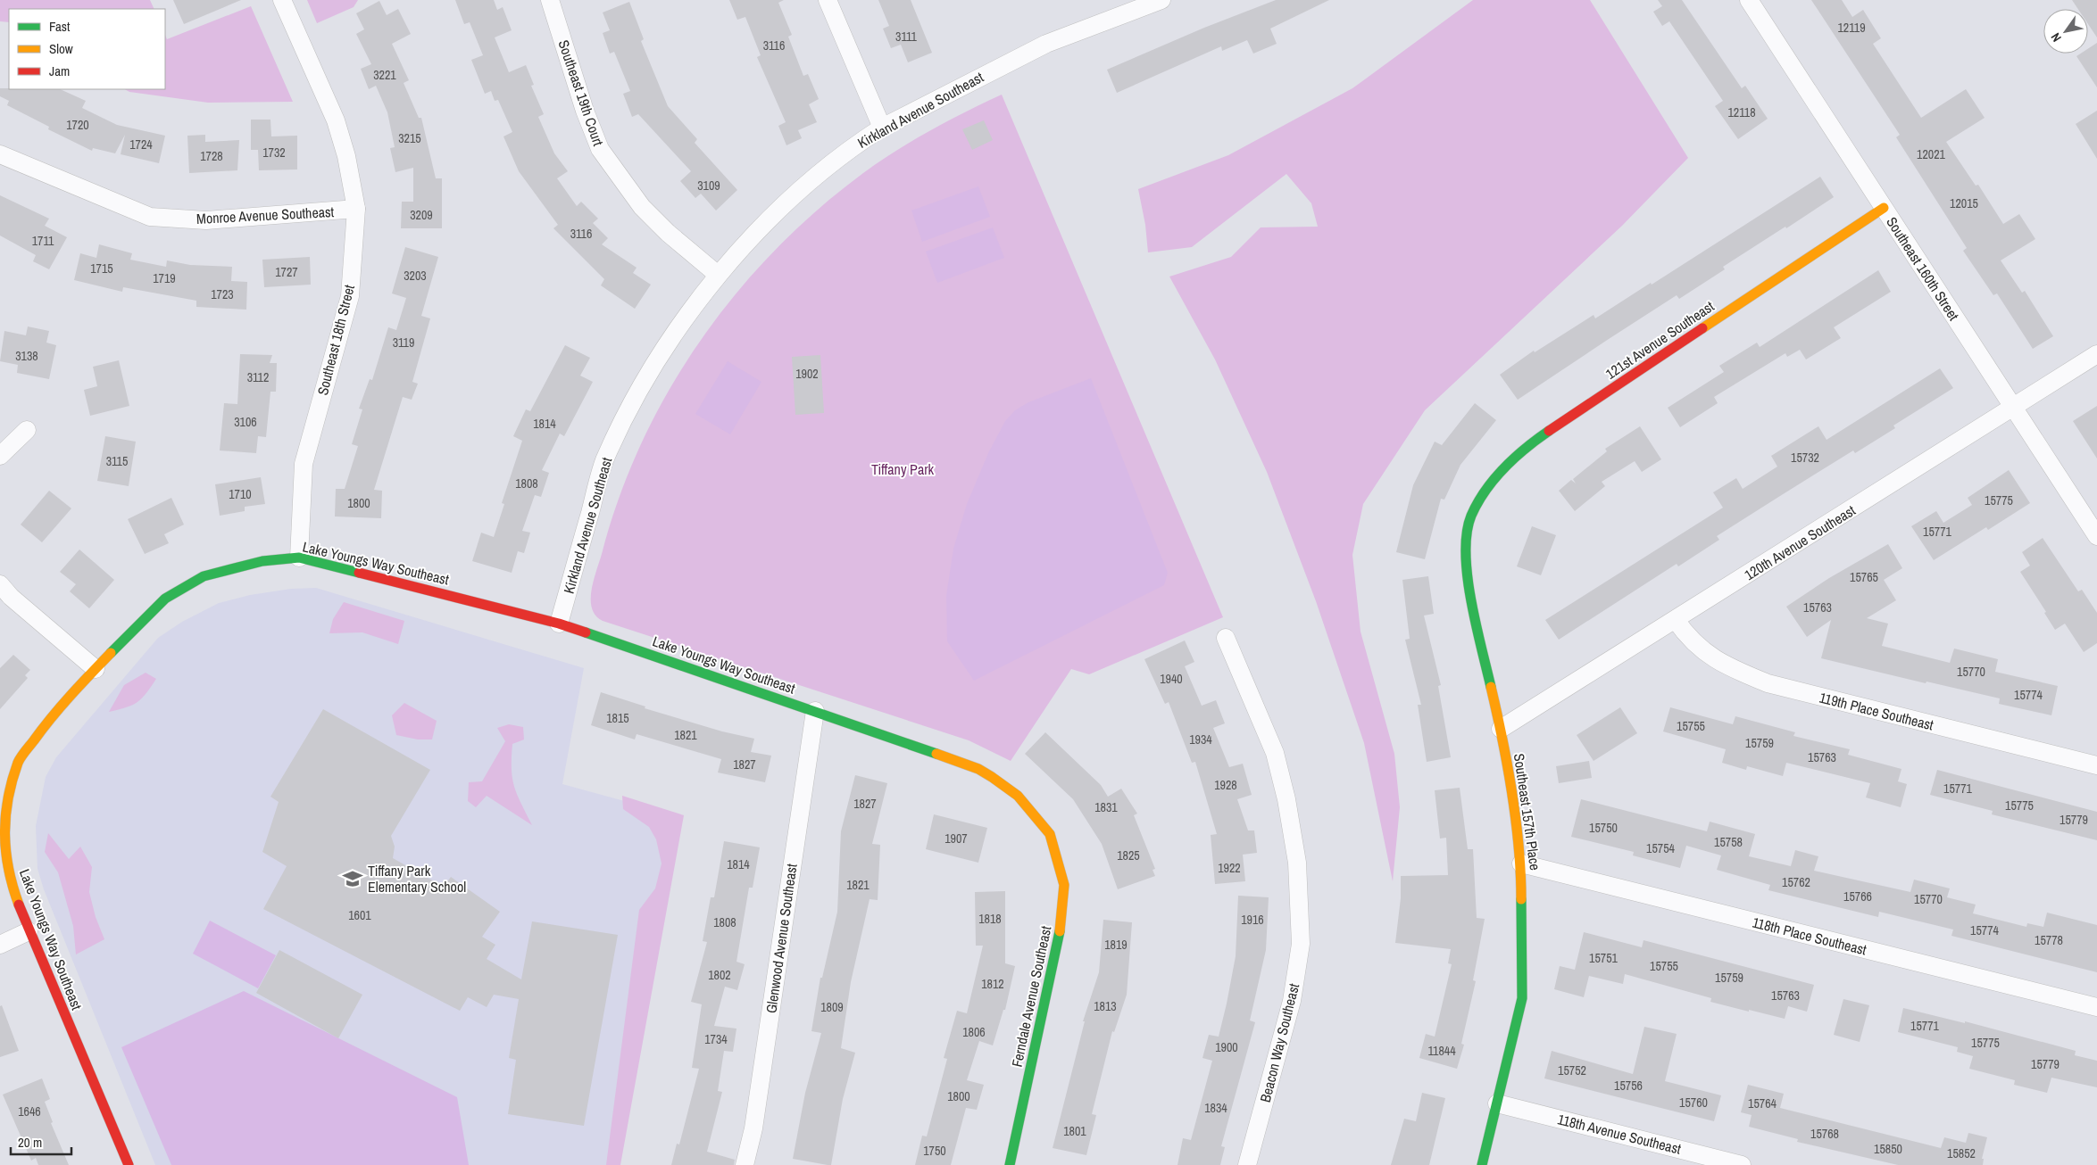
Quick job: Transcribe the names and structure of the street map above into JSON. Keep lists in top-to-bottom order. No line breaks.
{"streets":{"street":["Southeast 19th Court","Kirkland Avenue Southeast","Monroe Avenue Southeast","Southeast 160th Street","Southeast 18th Street","121st Avenue Southeast","120th Avenue Southeast","Lake Youngs Way Southeast","119th Place Southeast","Southeast 157th Place","118th Place Southeast","Glenwood Avenue Southeast","Ferndale Avenue Southeast","Beacon Way Southeast","118th Avenue Southeast"]},"crossings":[["Southeast 19th Court","Kirkland Avenue Southeast"],["Kirkland Avenue Southeast","Lake Youngs Way Southeast"],["Monroe Avenue Southeast","Southeast 18th Street"],["Southeast 160th Street","121st Avenue Southeast"],["Southeast 160th Street","120th Avenue Southeast"],["Southeast 18th Street","Lake Youngs Way Southeast"],["121st Avenue Southeast","Southeast 157th Place"],["120th Avenue Southeast","119th Place Southeast"],["120th Avenue Southeast","Southeast 157th Place"],["Lake Youngs Way Southeast","Glenwood Avenue Southeast"],["Lake Youngs Way Southeast","Ferndale Avenue Southeast"],["Southeast 157th Place","118th Place Southeast"],["Southeast 157th Place","118th Avenue Southeast"]],"parks":["Tiffany Park"],"places":{"school or university":["Tiffany Park Elementary School"]},"house_numbers":["12119","3111","3116","3221","12118","1720","3215","1724","1732","12021","1728","3109","12015","3209","3116","1711","1715","1727","3203","1719","1723","3119","3138","1902","3112","3106","1814","15732","3115","1808","1710","15775","1800","15771","15765","15763","15770","1940","15774","1815","15755","1821","1934","15759","15763","1827","1928","15771","1827","15775","1831","15779","15750","1907","15758","15754","1825","1814","1922","15762","1821","15766","15770","1601","1818","1916","1808","15774","15778","1819","15751","15755","1802","15759","1812","15763","1813","1809","15771","1806","1734","15775","1900","11844","15779","15752","15756","1800","15760","15764","1834","1646","1801","15768","15850","1750","15852"],"legend":["Fast","Slow","Jam"],"scale_bar":"20 m","north":"bottom left"}
